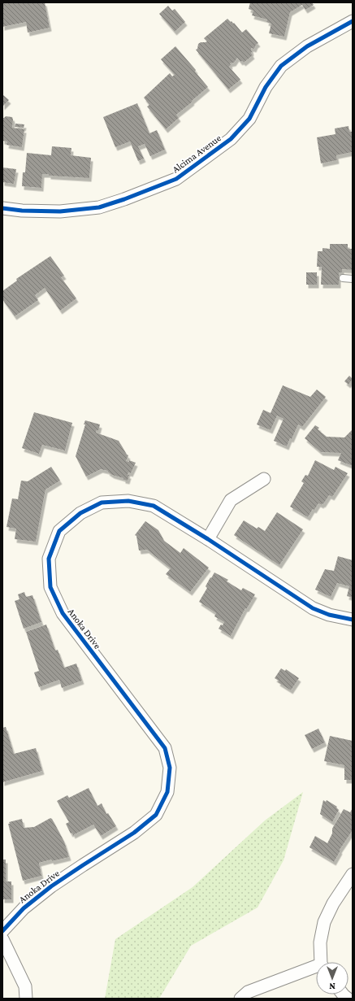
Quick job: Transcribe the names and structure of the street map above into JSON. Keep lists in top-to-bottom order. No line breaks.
{"streets":{"street":["Alcima Avenue","Anoka Drive"]},"north":"bottom"}
